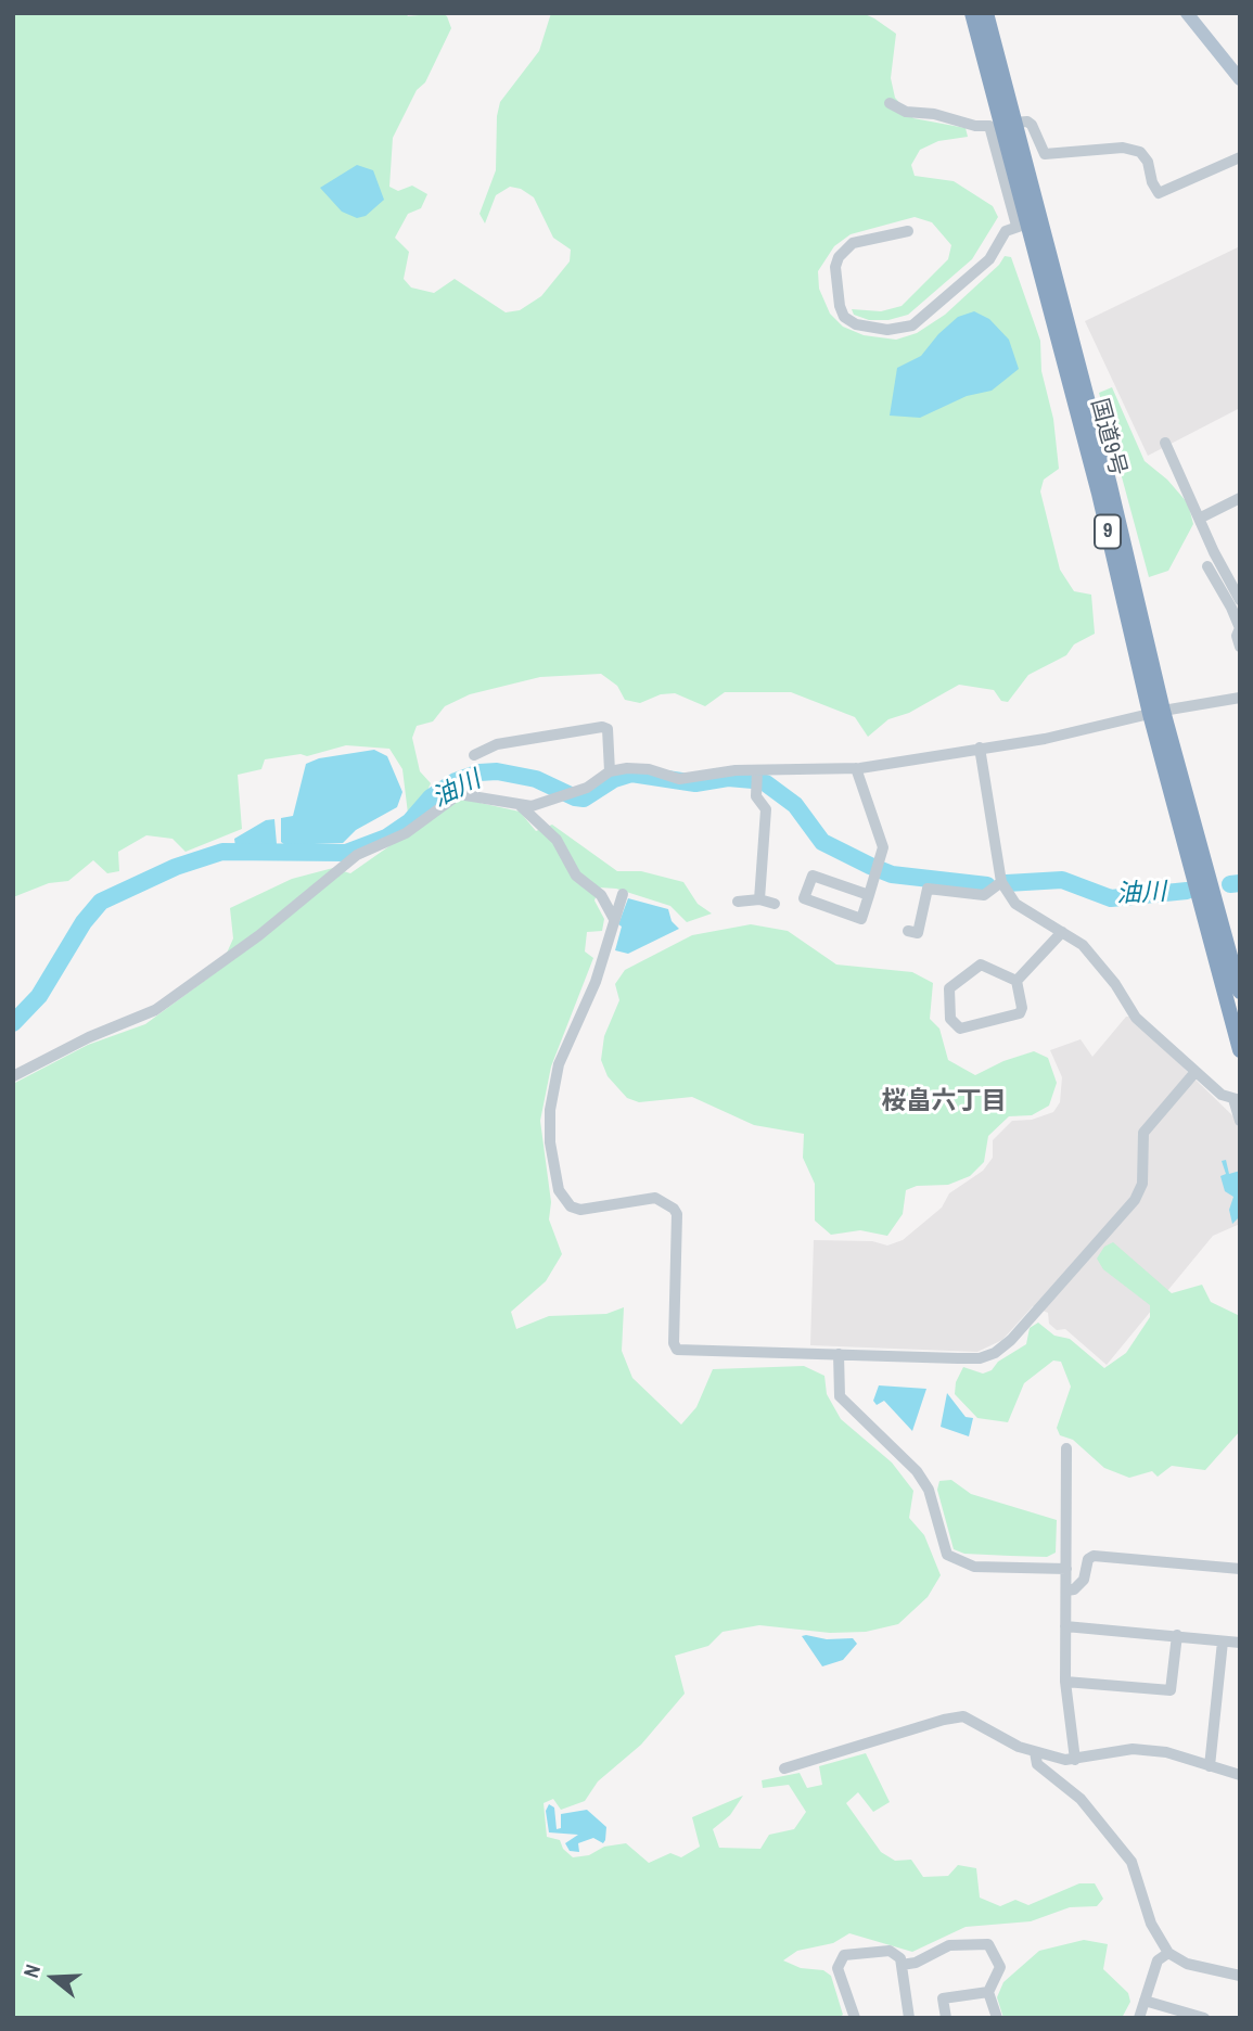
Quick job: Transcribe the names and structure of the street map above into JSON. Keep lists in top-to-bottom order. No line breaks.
{"streets":{"highway":["国道9号","9"]},"districts":["桜畠六丁目"],"water":["油川"],"north":"left"}
